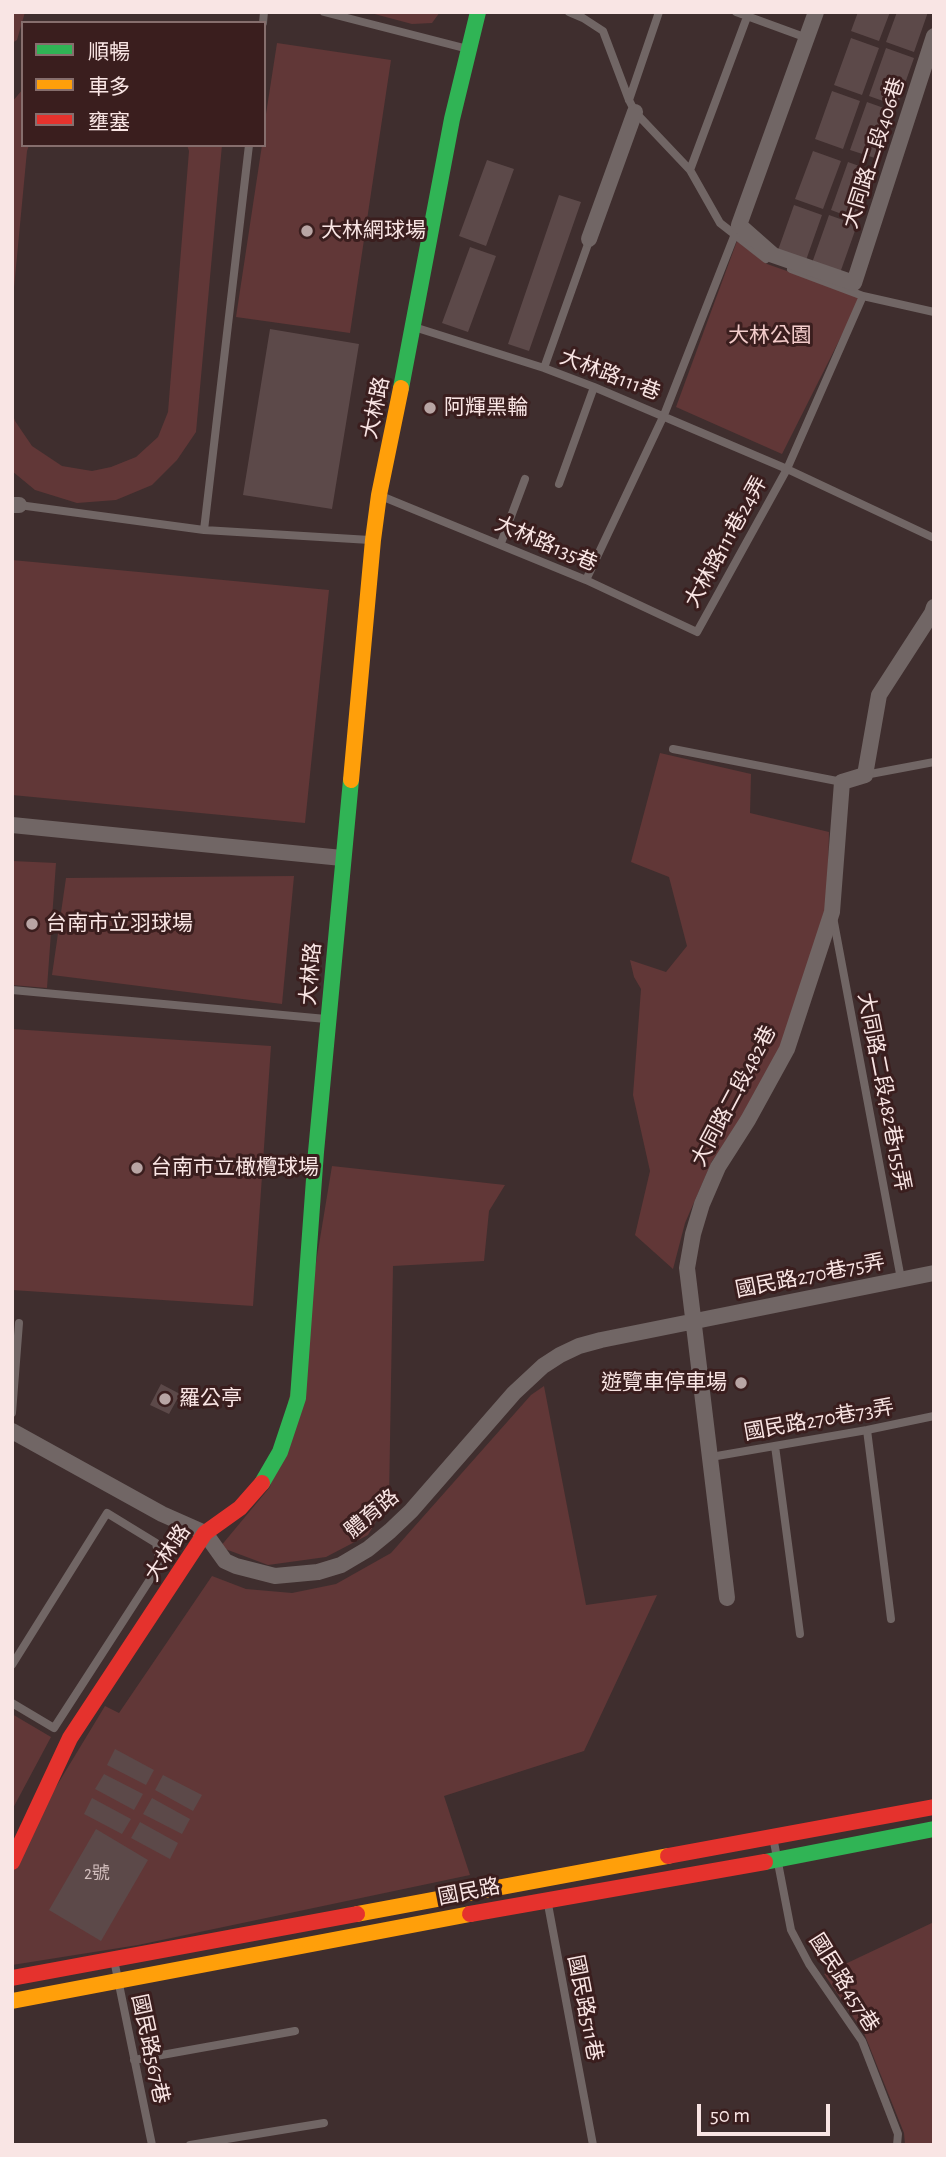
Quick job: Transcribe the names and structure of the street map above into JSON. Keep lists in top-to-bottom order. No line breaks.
{"streets":{"street":["大同路二段406巷","大林路","大同路二段482巷","國民路270巷75弄","體育路","國民路"],"lane":["大林路111巷","大林路111巷24弄","大林路135巷","大同路二段482巷155弄","國民路270巷73弄","國民路457巷","國民路511巷","國民路567巷"]},"crossings":[["大同路二段406巷","大林路111巷24弄"],["大林路111巷","大林路"],["大林路111巷","大林路111巷24弄"],["大林路","大林路135巷"],["大林路","體育路"],["大林路111巷24弄","大林路135巷"],["大同路二段482巷155弄","大同路二段482巷"],["大同路二段482巷155弄","國民路270巷75弄"],["大同路二段482巷","國民路270巷75弄"],["大同路二段482巷","國民路270巷73弄"],["大同路二段482巷","體育路"],["國民路270巷75弄","體育路"],["國民路","國民路457巷"],["國民路","國民路511巷"],["國民路","國民路567巷"]],"parks":["大林公園"],"places":["大林網球場","阿輝黑輪","台南市立羽球場","台南市立橄欖球場","遊覽車停車場","羅公亭"],"house_numbers":["2號"],"legend":["順暢","車多","壅塞"],"scale_bar":"50 m"}
